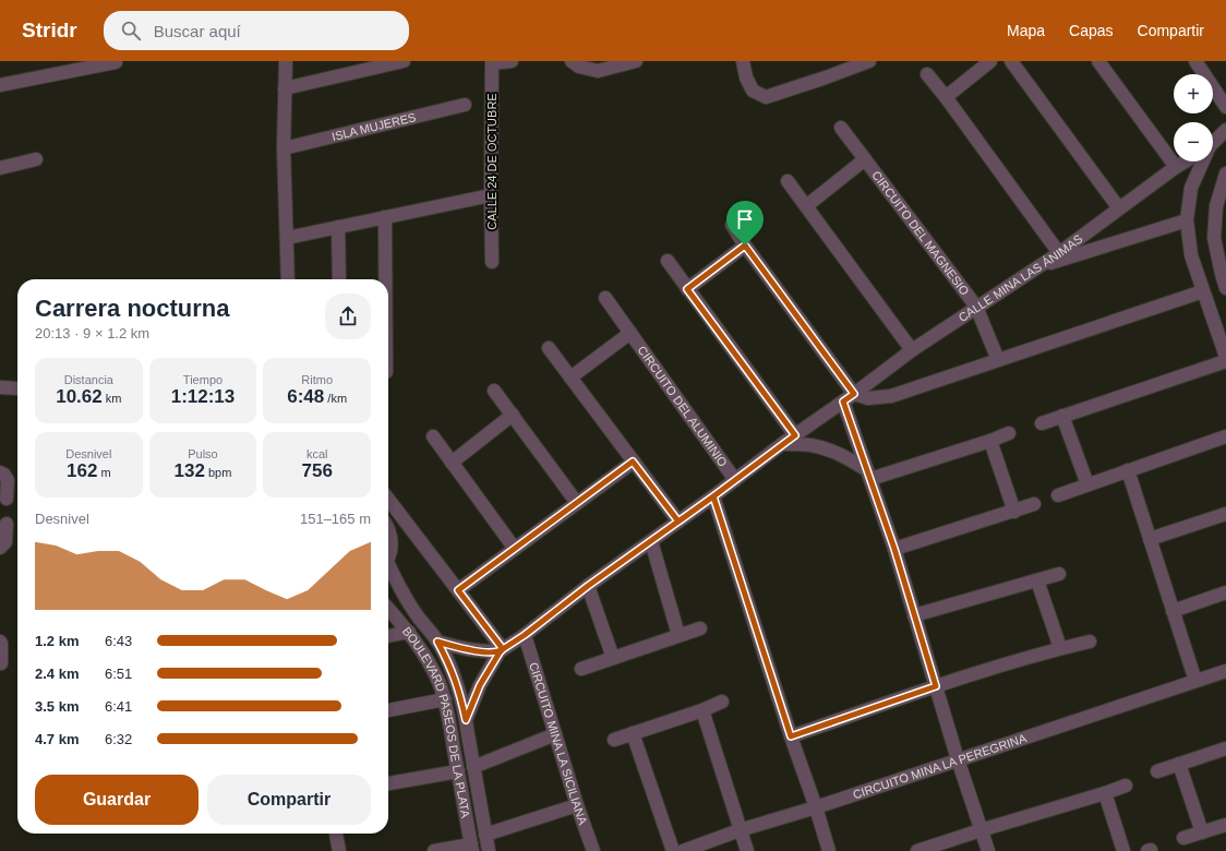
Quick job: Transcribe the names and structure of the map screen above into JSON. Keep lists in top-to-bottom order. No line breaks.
{"streets":{"street":["ISLA MUJERES","CALLE 24 DE OCTUBRE","CIRCUITO DEL MAGNESIO","CALLE MINA LAS ÁNIMAS","CIRCUITO DEL ALUMINIO","BOULEVARD PASEOS DE LA PLATA","CIRCUITO MINA LA SICILIANA","CIRCUITO MINA LA PEREGRINA"]},"crossings":[["CIRCUITO DEL MAGNESIO","CALLE MINA LAS ÁNIMAS"],["CALLE MINA LAS ÁNIMAS","CIRCUITO DEL ALUMINIO"],["CALLE MINA LAS ÁNIMAS","BOULEVARD PASEOS DE LA PLATA"],["CALLE MINA LAS ÁNIMAS","CIRCUITO MINA LA SICILIANA"]],"page":{"header":"Stridr","search":"Buscar aquí","nav":["Mapa","Capas","Compartir"],"map_buttons":["+","−"],"heading":["Carrera nocturna","20:13 · 9 × 1.2 km"],"stats":[["Distancia","10.62 km"],["Tiempo","1:12:13"],["Ritmo","6:48 /km"],["Desnivel","162 m"],["Pulso","132 bpm"],["kcal","756"]],"chart":["Desnivel","151–165 m"],"list":[{"name":"1.2 km","note":"6:43"},{"name":"2.4 km","note":"6:51"},{"name":"3.5 km","note":"6:41"},{"name":"4.7 km","note":"6:32"}],"buttons":["Guardar","Compartir"]}}
